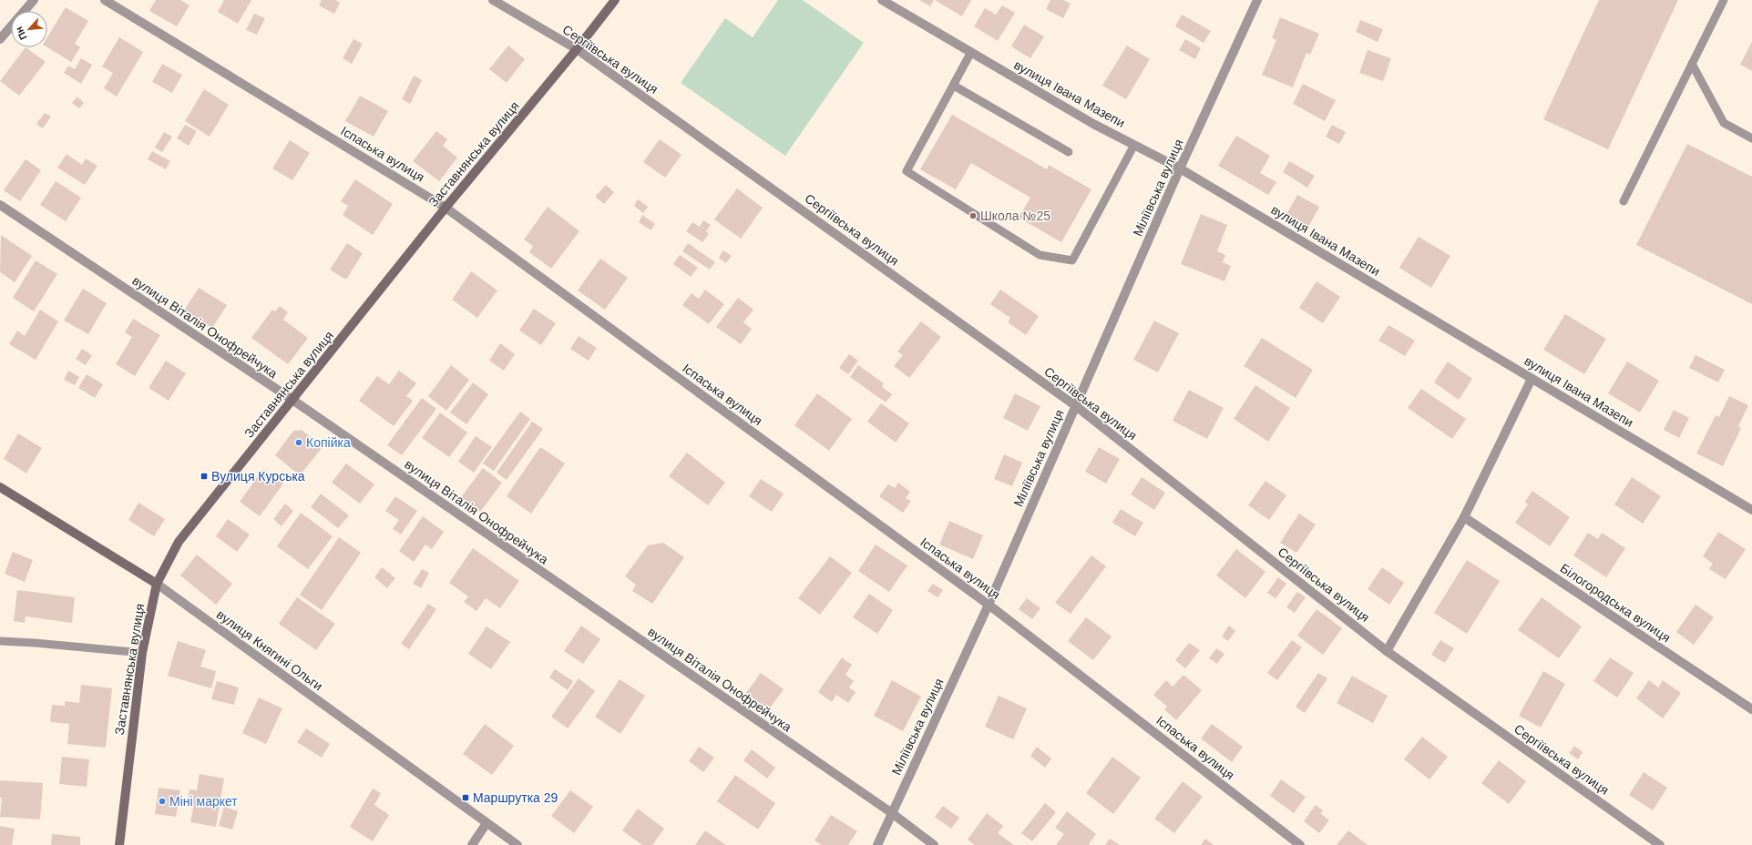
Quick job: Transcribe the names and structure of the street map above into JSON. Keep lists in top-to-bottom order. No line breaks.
{"streets":{"street":["Сергіївська вулиця","вулиця Івана Мазепи","Іспаська вулиця","Заставнянська вулиця","Міліївська вулиця","вулиця Віталія Онофрейчука","Білогородська вулиця","вулиця Княгині Ольги"]},"crossings":[["Сергіївська вулиця","Заставнянська вулиця"],["Сергіївська вулиця","Міліївська вулиця"],["вулиця Івана Мазепи","Міліївська вулиця"],["Іспаська вулиця","Заставнянська вулиця"],["Іспаська вулиця","Міліївська вулиця"],["Заставнянська вулиця","вулиця Віталія Онофрейчука"],["Заставнянська вулиця","вулиця Княгині Ольги"],["Міліївська вулиця","вулиця Віталія Онофрейчука"]],"places":{"other":["Школа №25","Копійка","Міні маркет"],"transit":["Вулиця Курська","Маршрутка 29"]},"north":"bottom left"}
